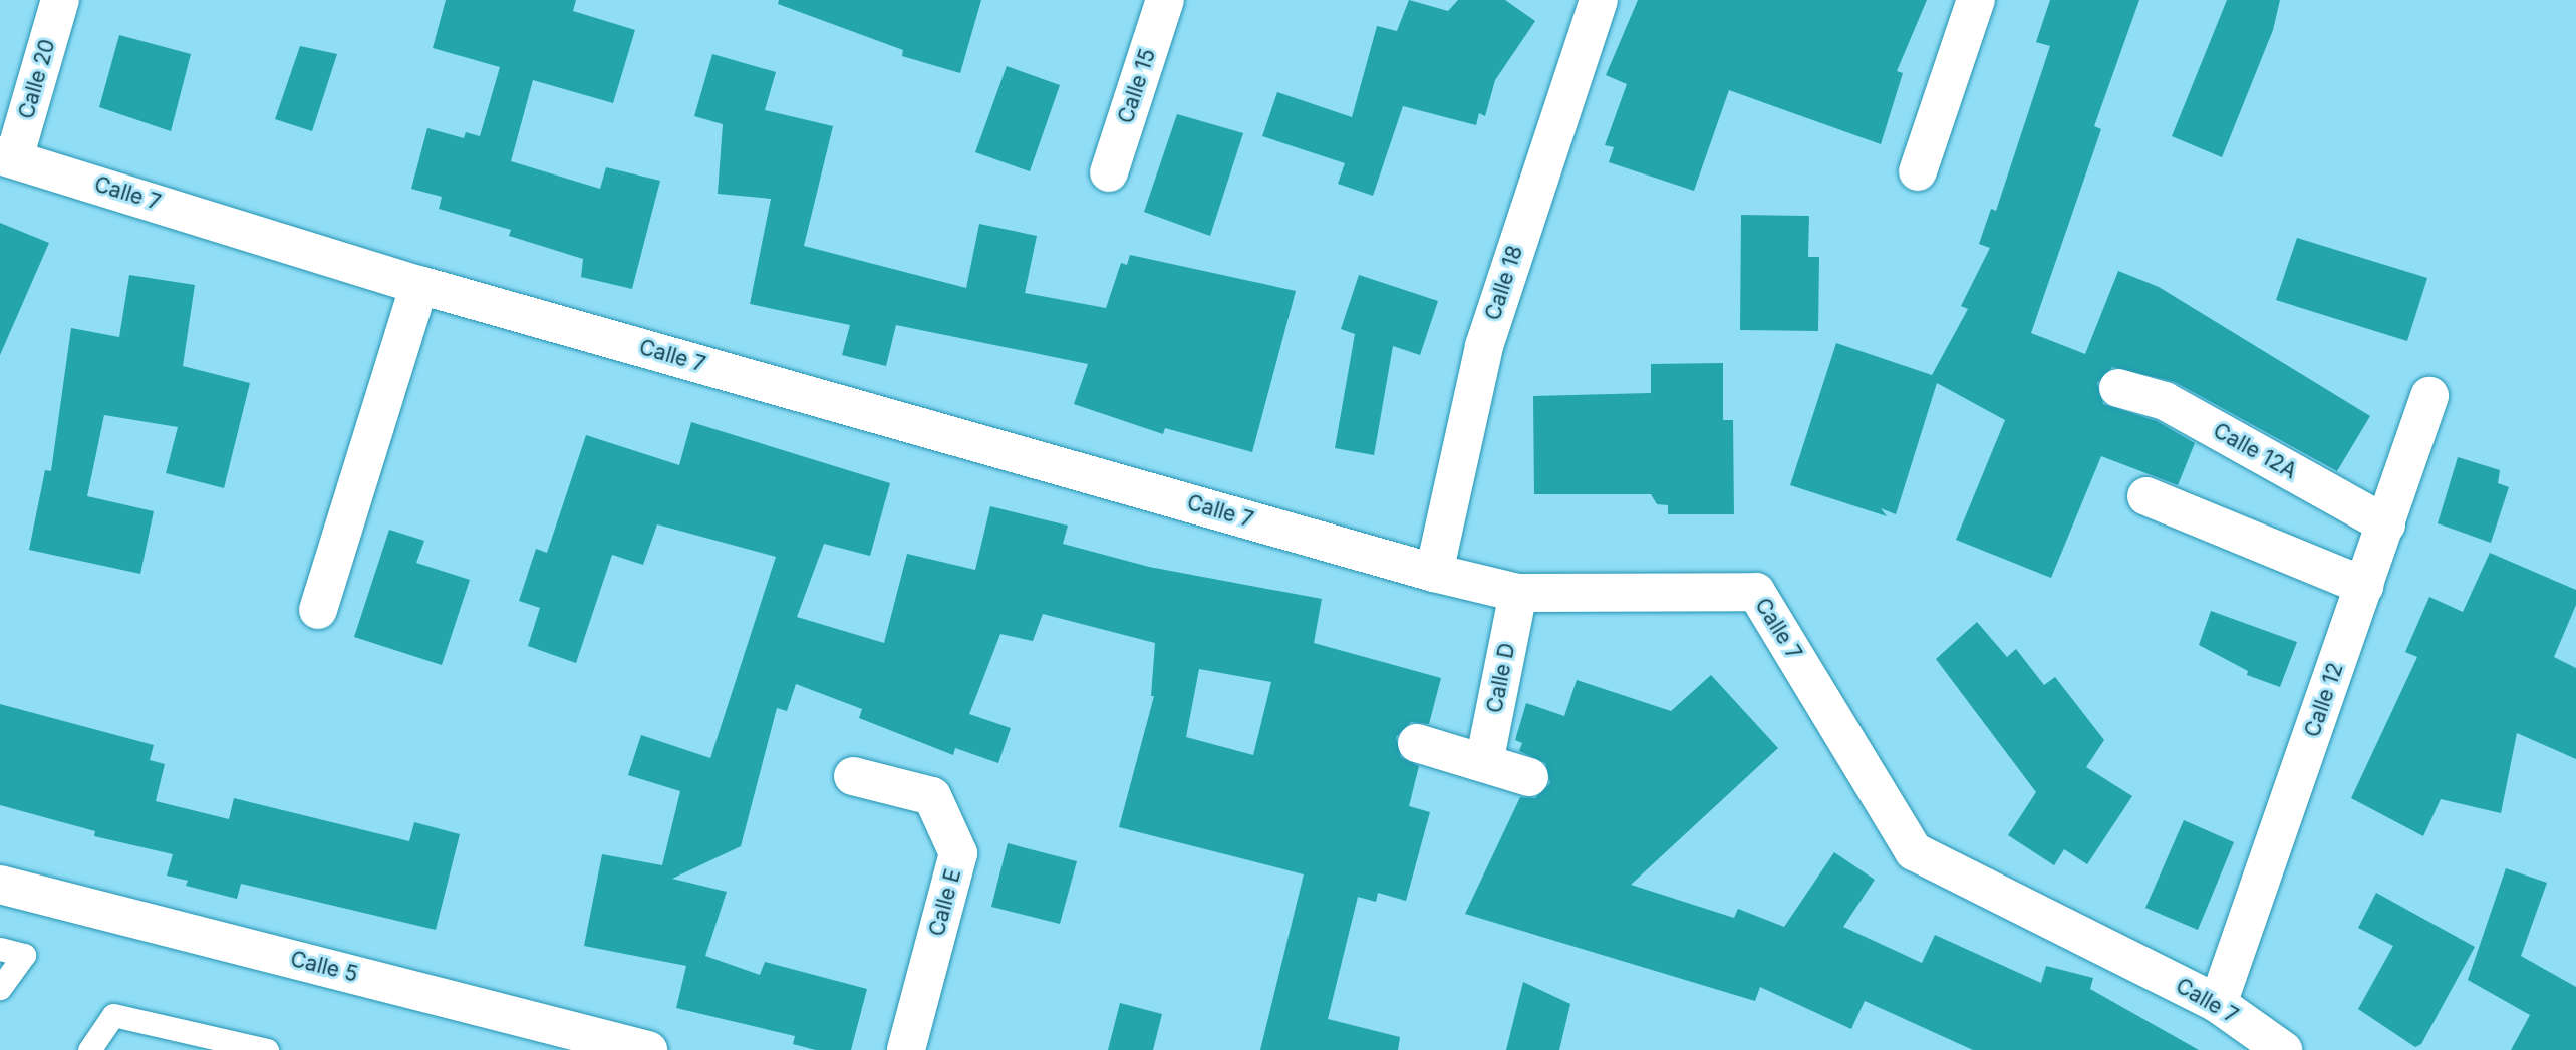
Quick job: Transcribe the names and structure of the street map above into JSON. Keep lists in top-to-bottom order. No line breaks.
{"streets":{"street":["Calle 20","Calle 15","Calle 7","Calle 18","Calle 12A","Calle D","Calle 12","Calle E","Calle 5"]},"crossings":[["Calle 20","Calle 7"],["Calle 7","Calle 18"],["Calle 7","Calle D"],["Calle 7","Calle 12"],["Calle 12A","Calle 12"]]}
